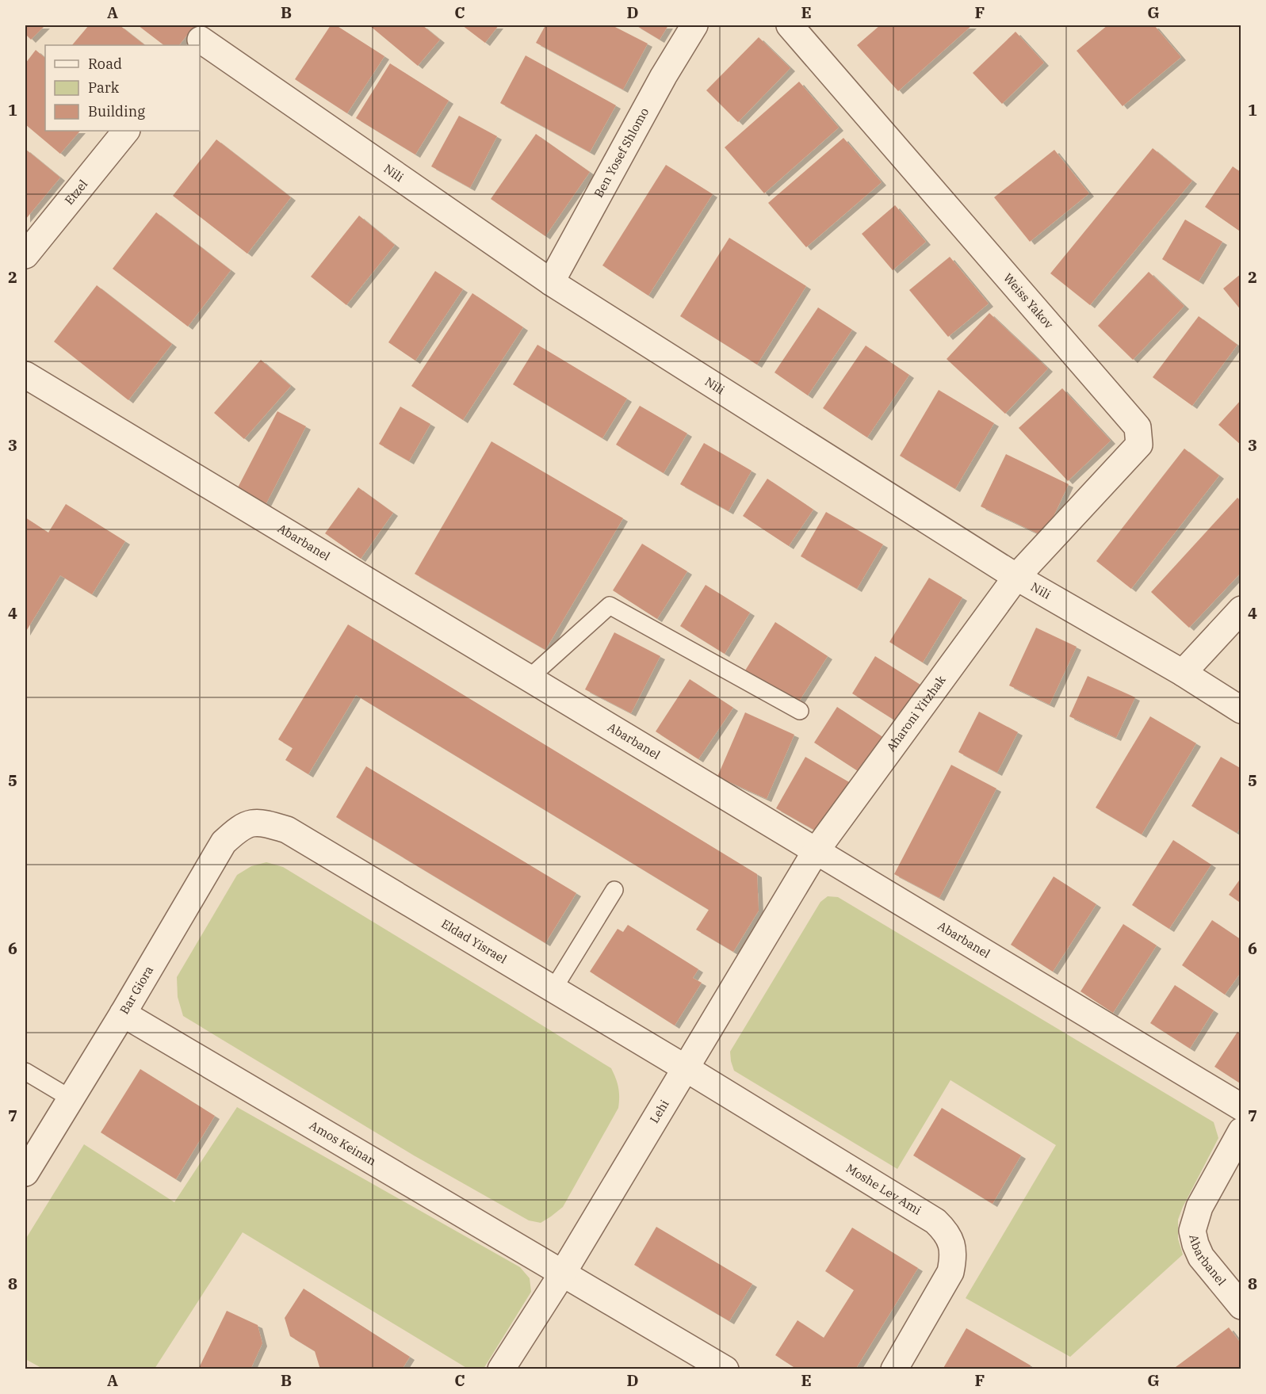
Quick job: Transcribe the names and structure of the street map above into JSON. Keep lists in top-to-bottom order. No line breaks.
{"streets":{"street":["Ben Yosef Shlomo","Nili","Etzel","Weiss Yakov","Abarbanel","Aharoni Yitzhak","Eldad Yisrael","Bar Giora","Lehi","Amos Keinan","Moshe Lev Ami"]},"crossings":[["Ben Yosef Shlomo","Nili"],["Nili","Weiss Yakov"],["Nili","Aharoni Yitzhak"],["Weiss Yakov","Aharoni Yitzhak"],["Abarbanel","Aharoni Yitzhak"],["Abarbanel","Lehi"],["Aharoni Yitzhak","Lehi"],["Eldad Yisrael","Bar Giora"],["Eldad Yisrael","Lehi"],["Eldad Yisrael","Moshe Lev Ami"],["Bar Giora","Amos Keinan"],["Lehi","Amos Keinan"],["Lehi","Moshe Lev Ami"]],"legend":["Road","Park","Building"],"grid":{"columns":["A","B","C","D","E","F","G"],"rows":["1","2","3","4","5","6","7","8"]}}
